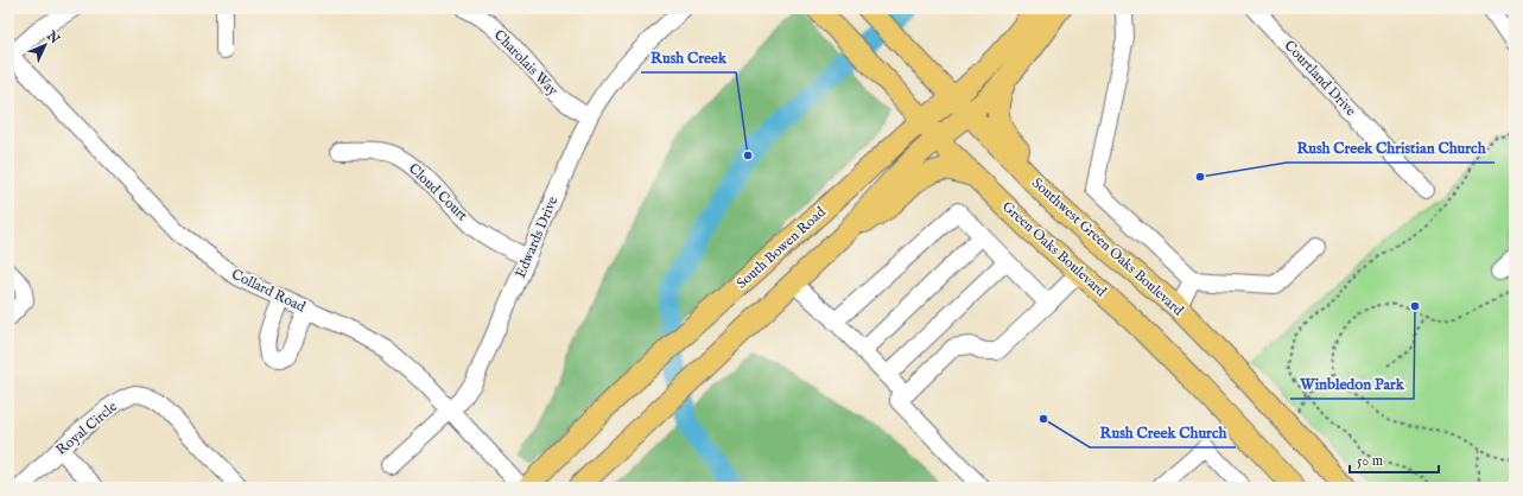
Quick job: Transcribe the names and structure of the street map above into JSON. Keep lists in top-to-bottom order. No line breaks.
{"streets":{"main road":["Southwest Green Oaks Boulevard","South Bowen Road","Green Oaks Boulevard"],"street":["Charolais Way","Courtland Drive","Cloud Court","Edwards Drive","Collard Road","Royal Circle"]},"crossings":[["Charolais Way","Edwards Drive"],["Cloud Court","Edwards Drive"],["Edwards Drive","Collard Road"],["Southwest Green Oaks Boulevard","South Bowen Road"],["South Bowen Road","Green Oaks Boulevard"]],"places":["Rush Creek","Rush Creek Christian Church","Winbledon Park","Rush Creek Church"],"scale_bar":"50 m","north":"top right"}
